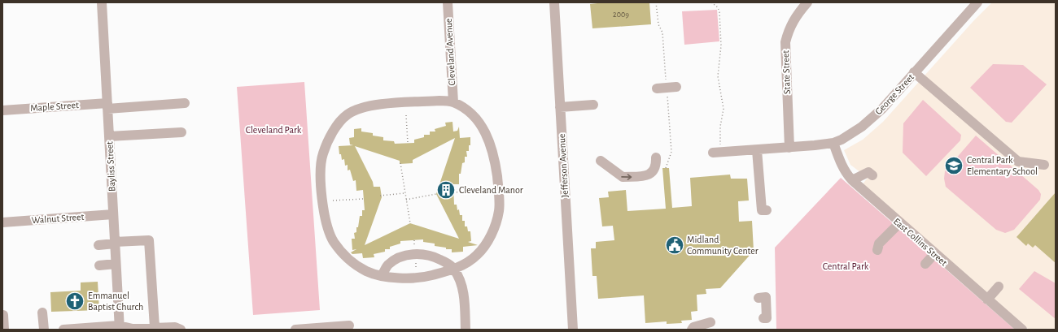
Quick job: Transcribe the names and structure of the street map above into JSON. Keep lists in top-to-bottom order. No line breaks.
{"streets":{"street":["Cleveland Avenue","State Street","George Street","Maple Street","Jefferson Avenue","Bayliss Street","Walnut Street","East Collins Street"]},"crossings":[["State Street","George Street"],["George Street","East Collins Street"],["Maple Street","Bayliss Street"],["Bayliss Street","Walnut Street"]],"parks":["Cleveland Park","Central Park"],"places":{"school or university":["Central Park Elementary School"],"building":["Cleveland Manor"],"public building":["Midland Community Center"],"church":["Emmanuel Baptist Church"]},"house_numbers":["2009"]}
